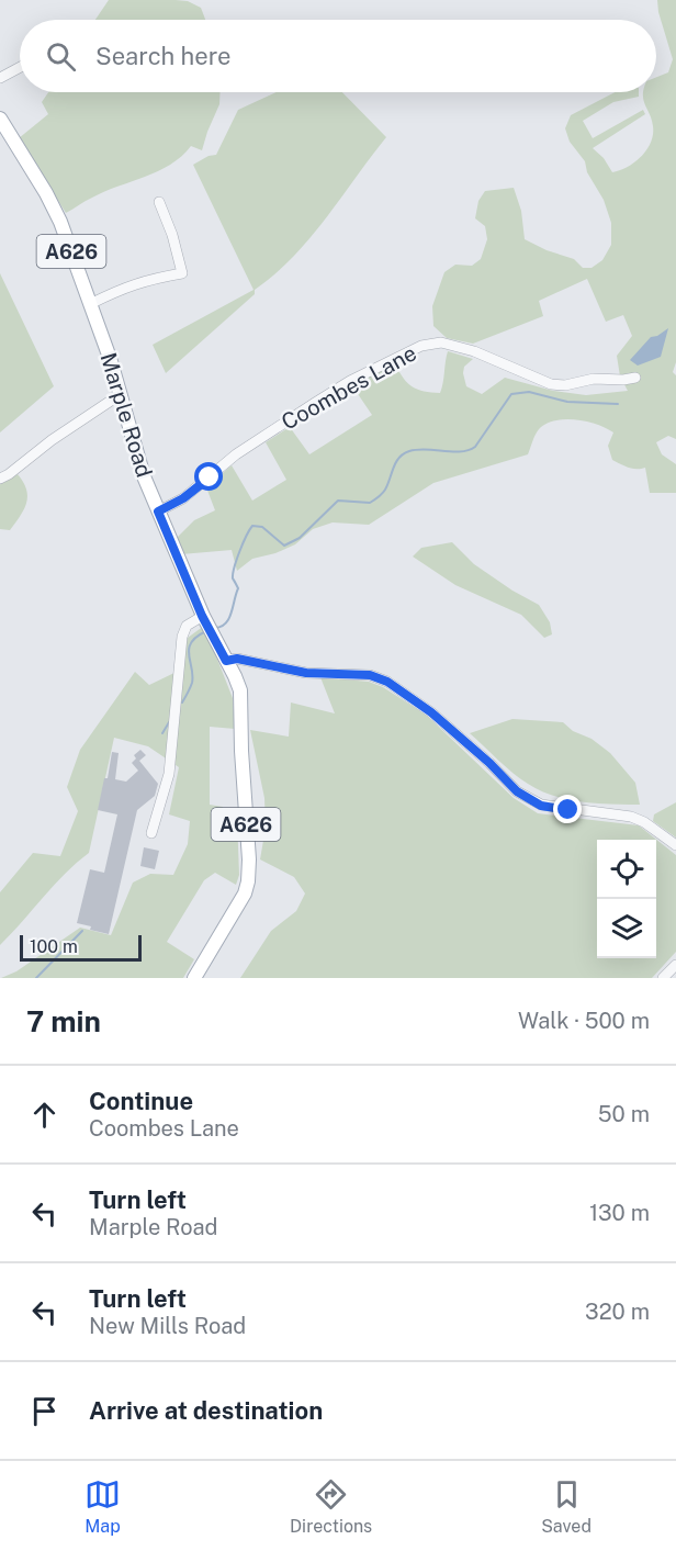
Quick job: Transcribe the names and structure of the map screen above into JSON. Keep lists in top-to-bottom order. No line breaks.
{"streets":{"main road":["A626","Marple Road"],"street":["Coombes Lane"]},"crossings":[["Coombes Lane","Marple Road"]],"scale_bar":"100 m","page":{"search":"Search here","scale":"100 m","heading":["7 min","Walk · 500 m"],"list":[["Continue","Coombes Lane","50 m"],["Turn left","Marple Road","130 m"],["Turn left","New Mills Road","320 m"],"Arrive at destination"],"nav":["Map","Directions","Saved"]}}
